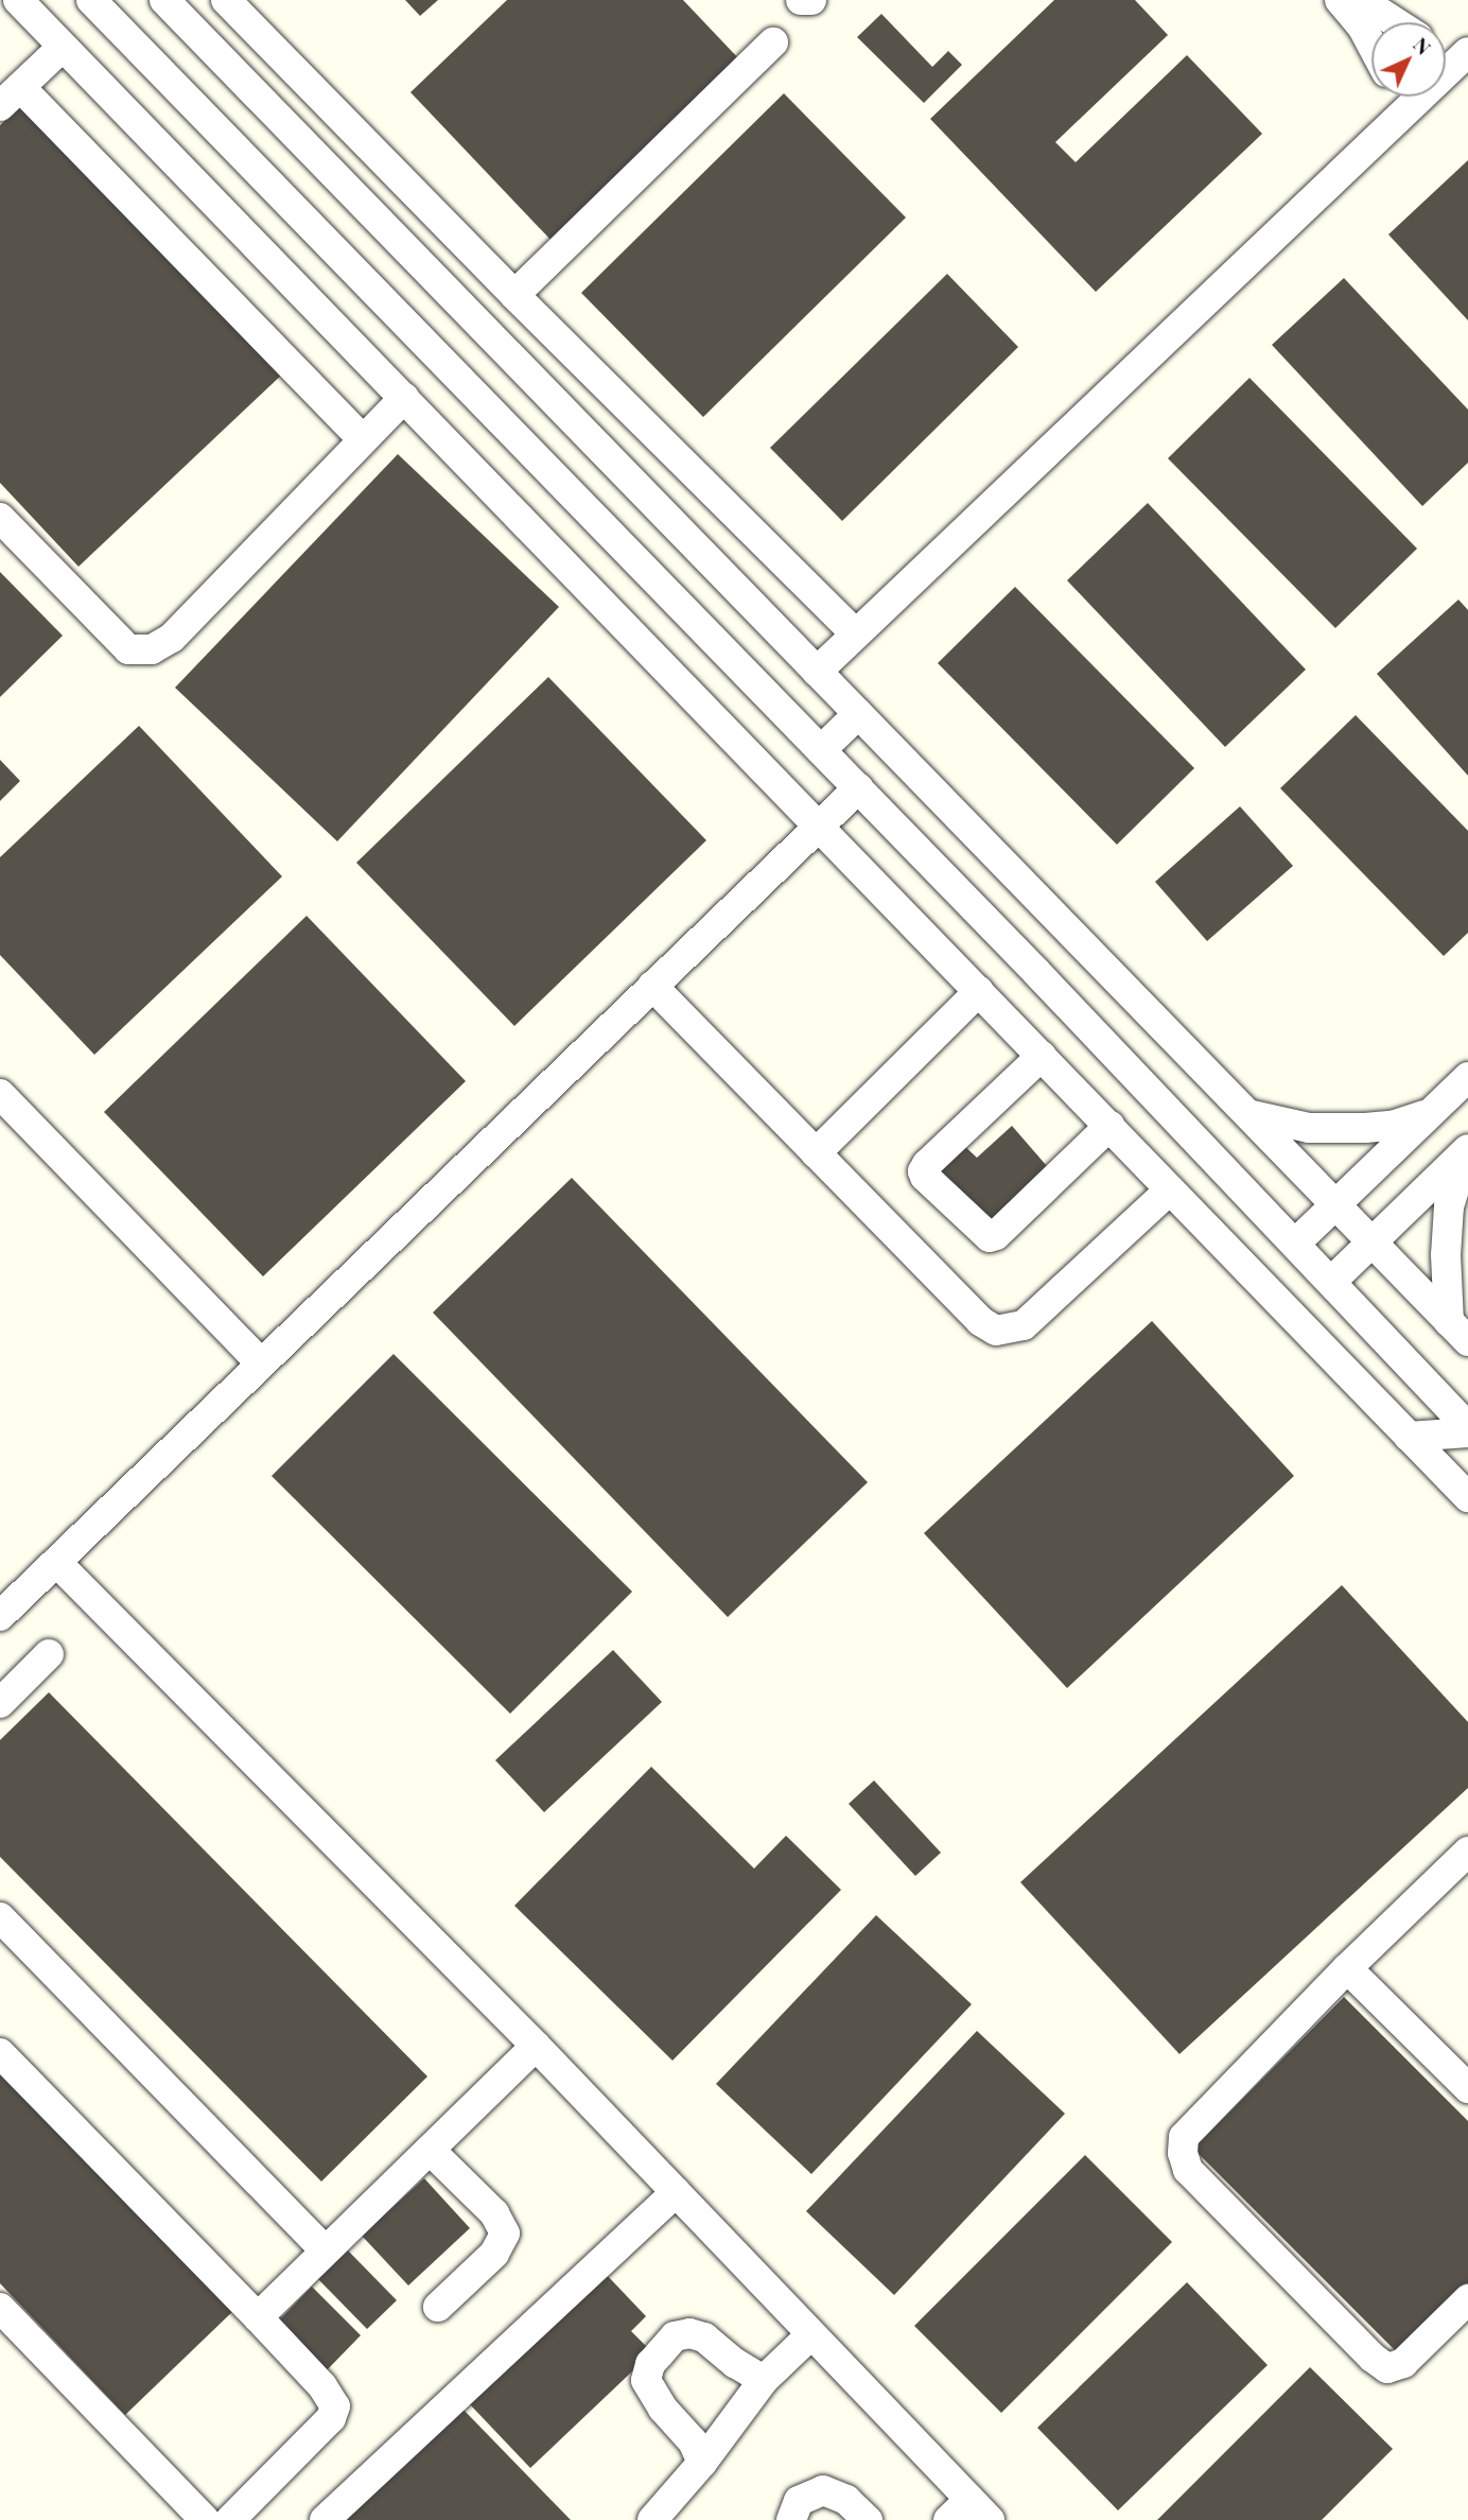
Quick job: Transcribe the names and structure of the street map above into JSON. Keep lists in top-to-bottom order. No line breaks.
{"north":"top right"}
